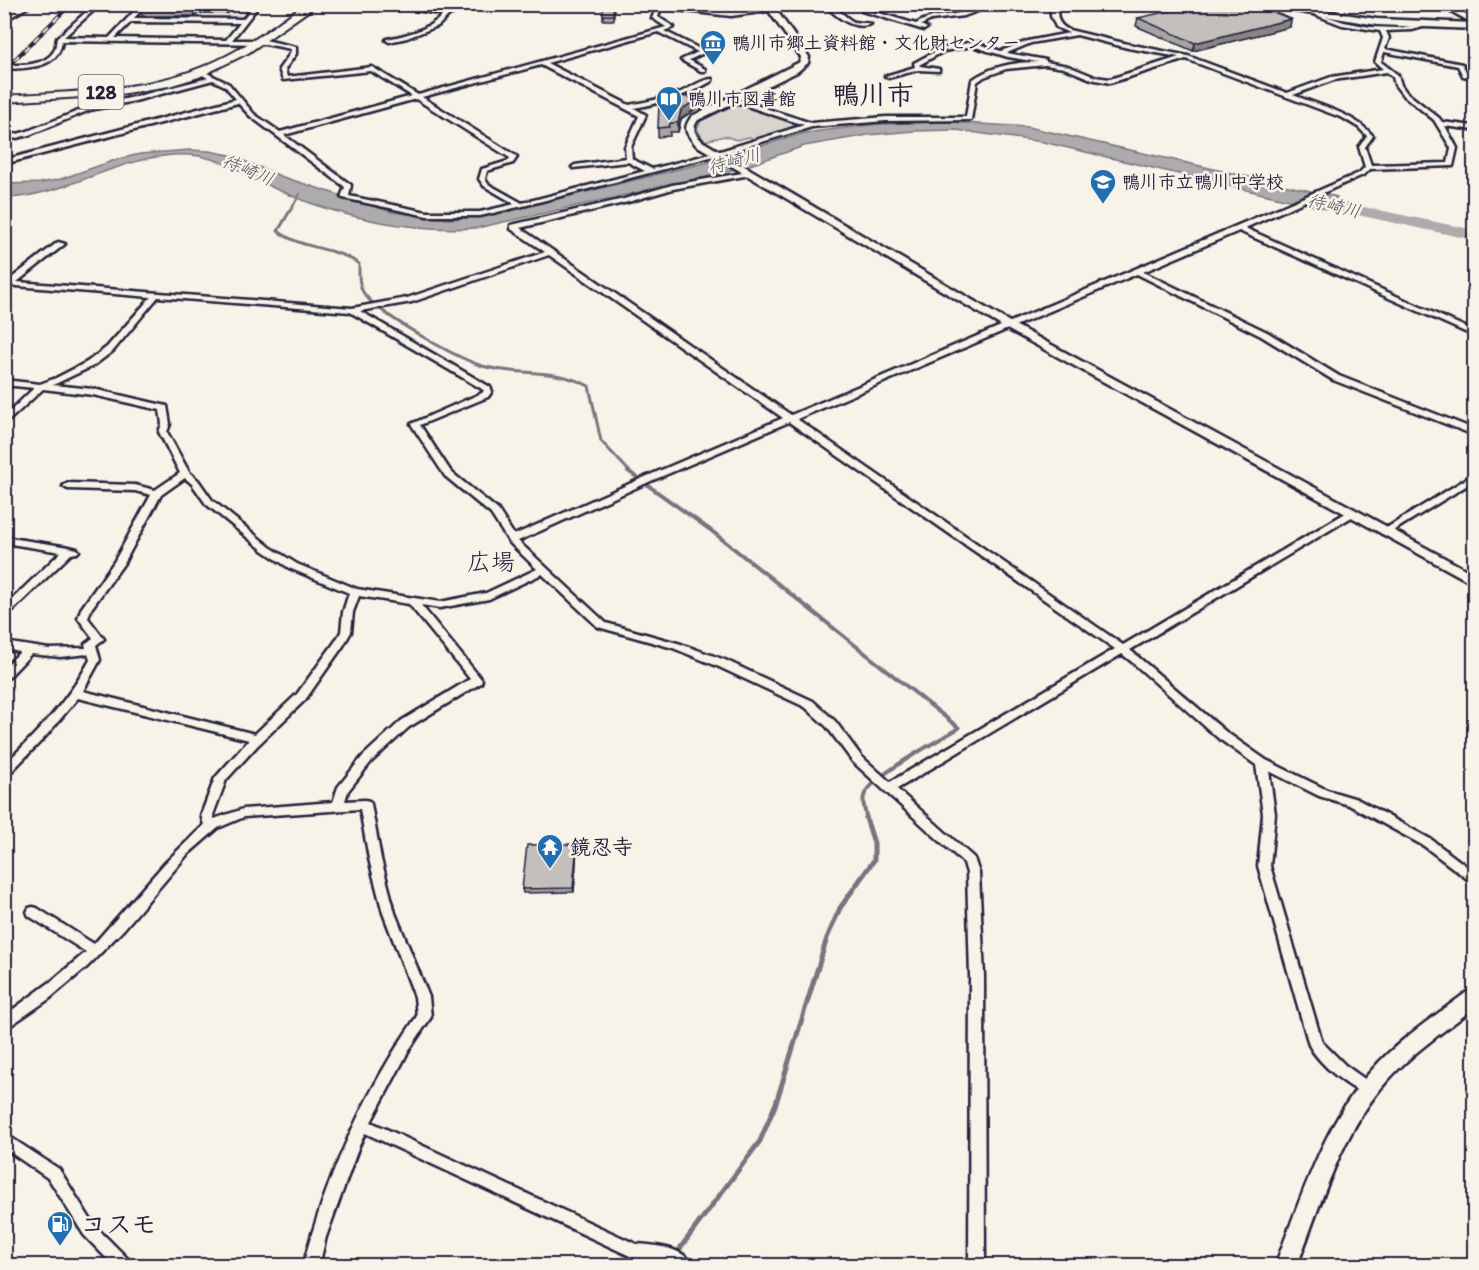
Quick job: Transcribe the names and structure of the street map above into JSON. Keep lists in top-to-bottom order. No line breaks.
{"streets":{"highway":["128"]},"districts":["鴨川市","広場"],"water":["待崎川"],"places":{"museum":["鴨川市郷土資料館・文化財センター"],"library":["鴨川市図書館"],"school or university":["鴨川市立鴨川中学校"],"temple":["鏡忍寺"],"fuel station":["コスモ"]}}
